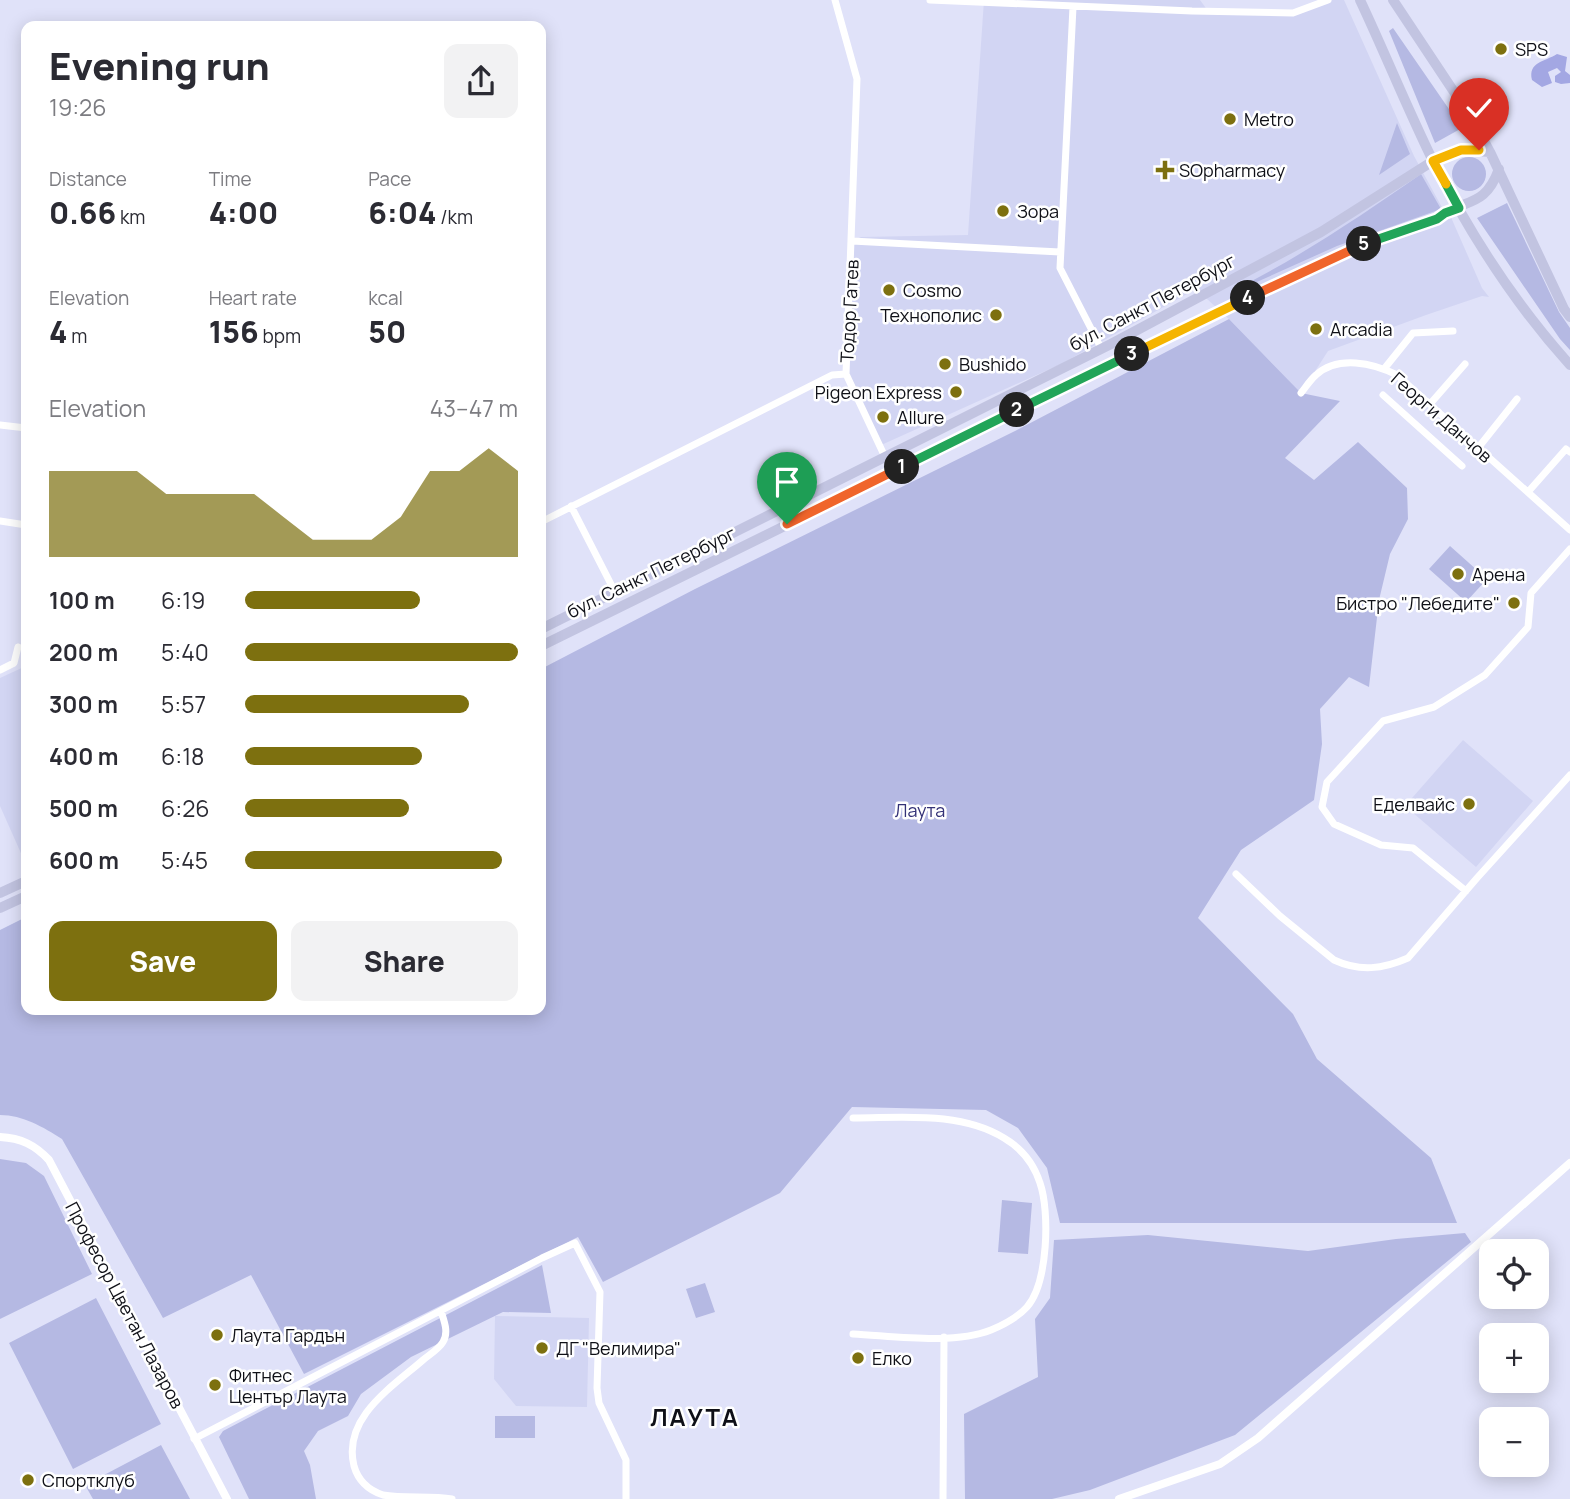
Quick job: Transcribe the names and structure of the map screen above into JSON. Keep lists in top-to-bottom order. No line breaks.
{"streets":{"main road":["бул. Санкт Петербург"],"street":["Тодор Гатев","Георги Данчов","Професор Цветан Лазаров"]},"crossings":[["бул. Санкт Петербург","Тодор Гатев"]],"districts":["ЛАУТА"],"parks":["Лаута"],"places":{"other":["SPS","Metro","Зора","Cosmo","Технополис","Arcadia","Bushido","Pigeon Express","Allure","Арена","Бистро \"Лебедите\"","Еделвайс","Лаута Гардън","ДГ \"Велимира\"","Елко","Фитнес Център Лаута","Спортклуб"],"health":["SOpharmacy"]},"page":{"heading":["Evening run","19:26"],"stats":[["Distance","0.66 km"],["Time","4:00"],["Pace","6:04 /km"],["Elevation","4 m"],["Heart rate","156 bpm"],["kcal","50"]],"pins":["5","4","3","2","1"],"chart":["Elevation","43–47 m"],"list":[{"name":"100 m","note":"6:19"},{"name":"200 m","note":"5:40"},{"name":"300 m","note":"5:57"},{"name":"400 m","note":"6:18"},{"name":"500 m","note":"6:26"},{"name":"600 m","note":"5:45"}],"buttons":["Save","Share"],"map_buttons":["+","−"]}}
